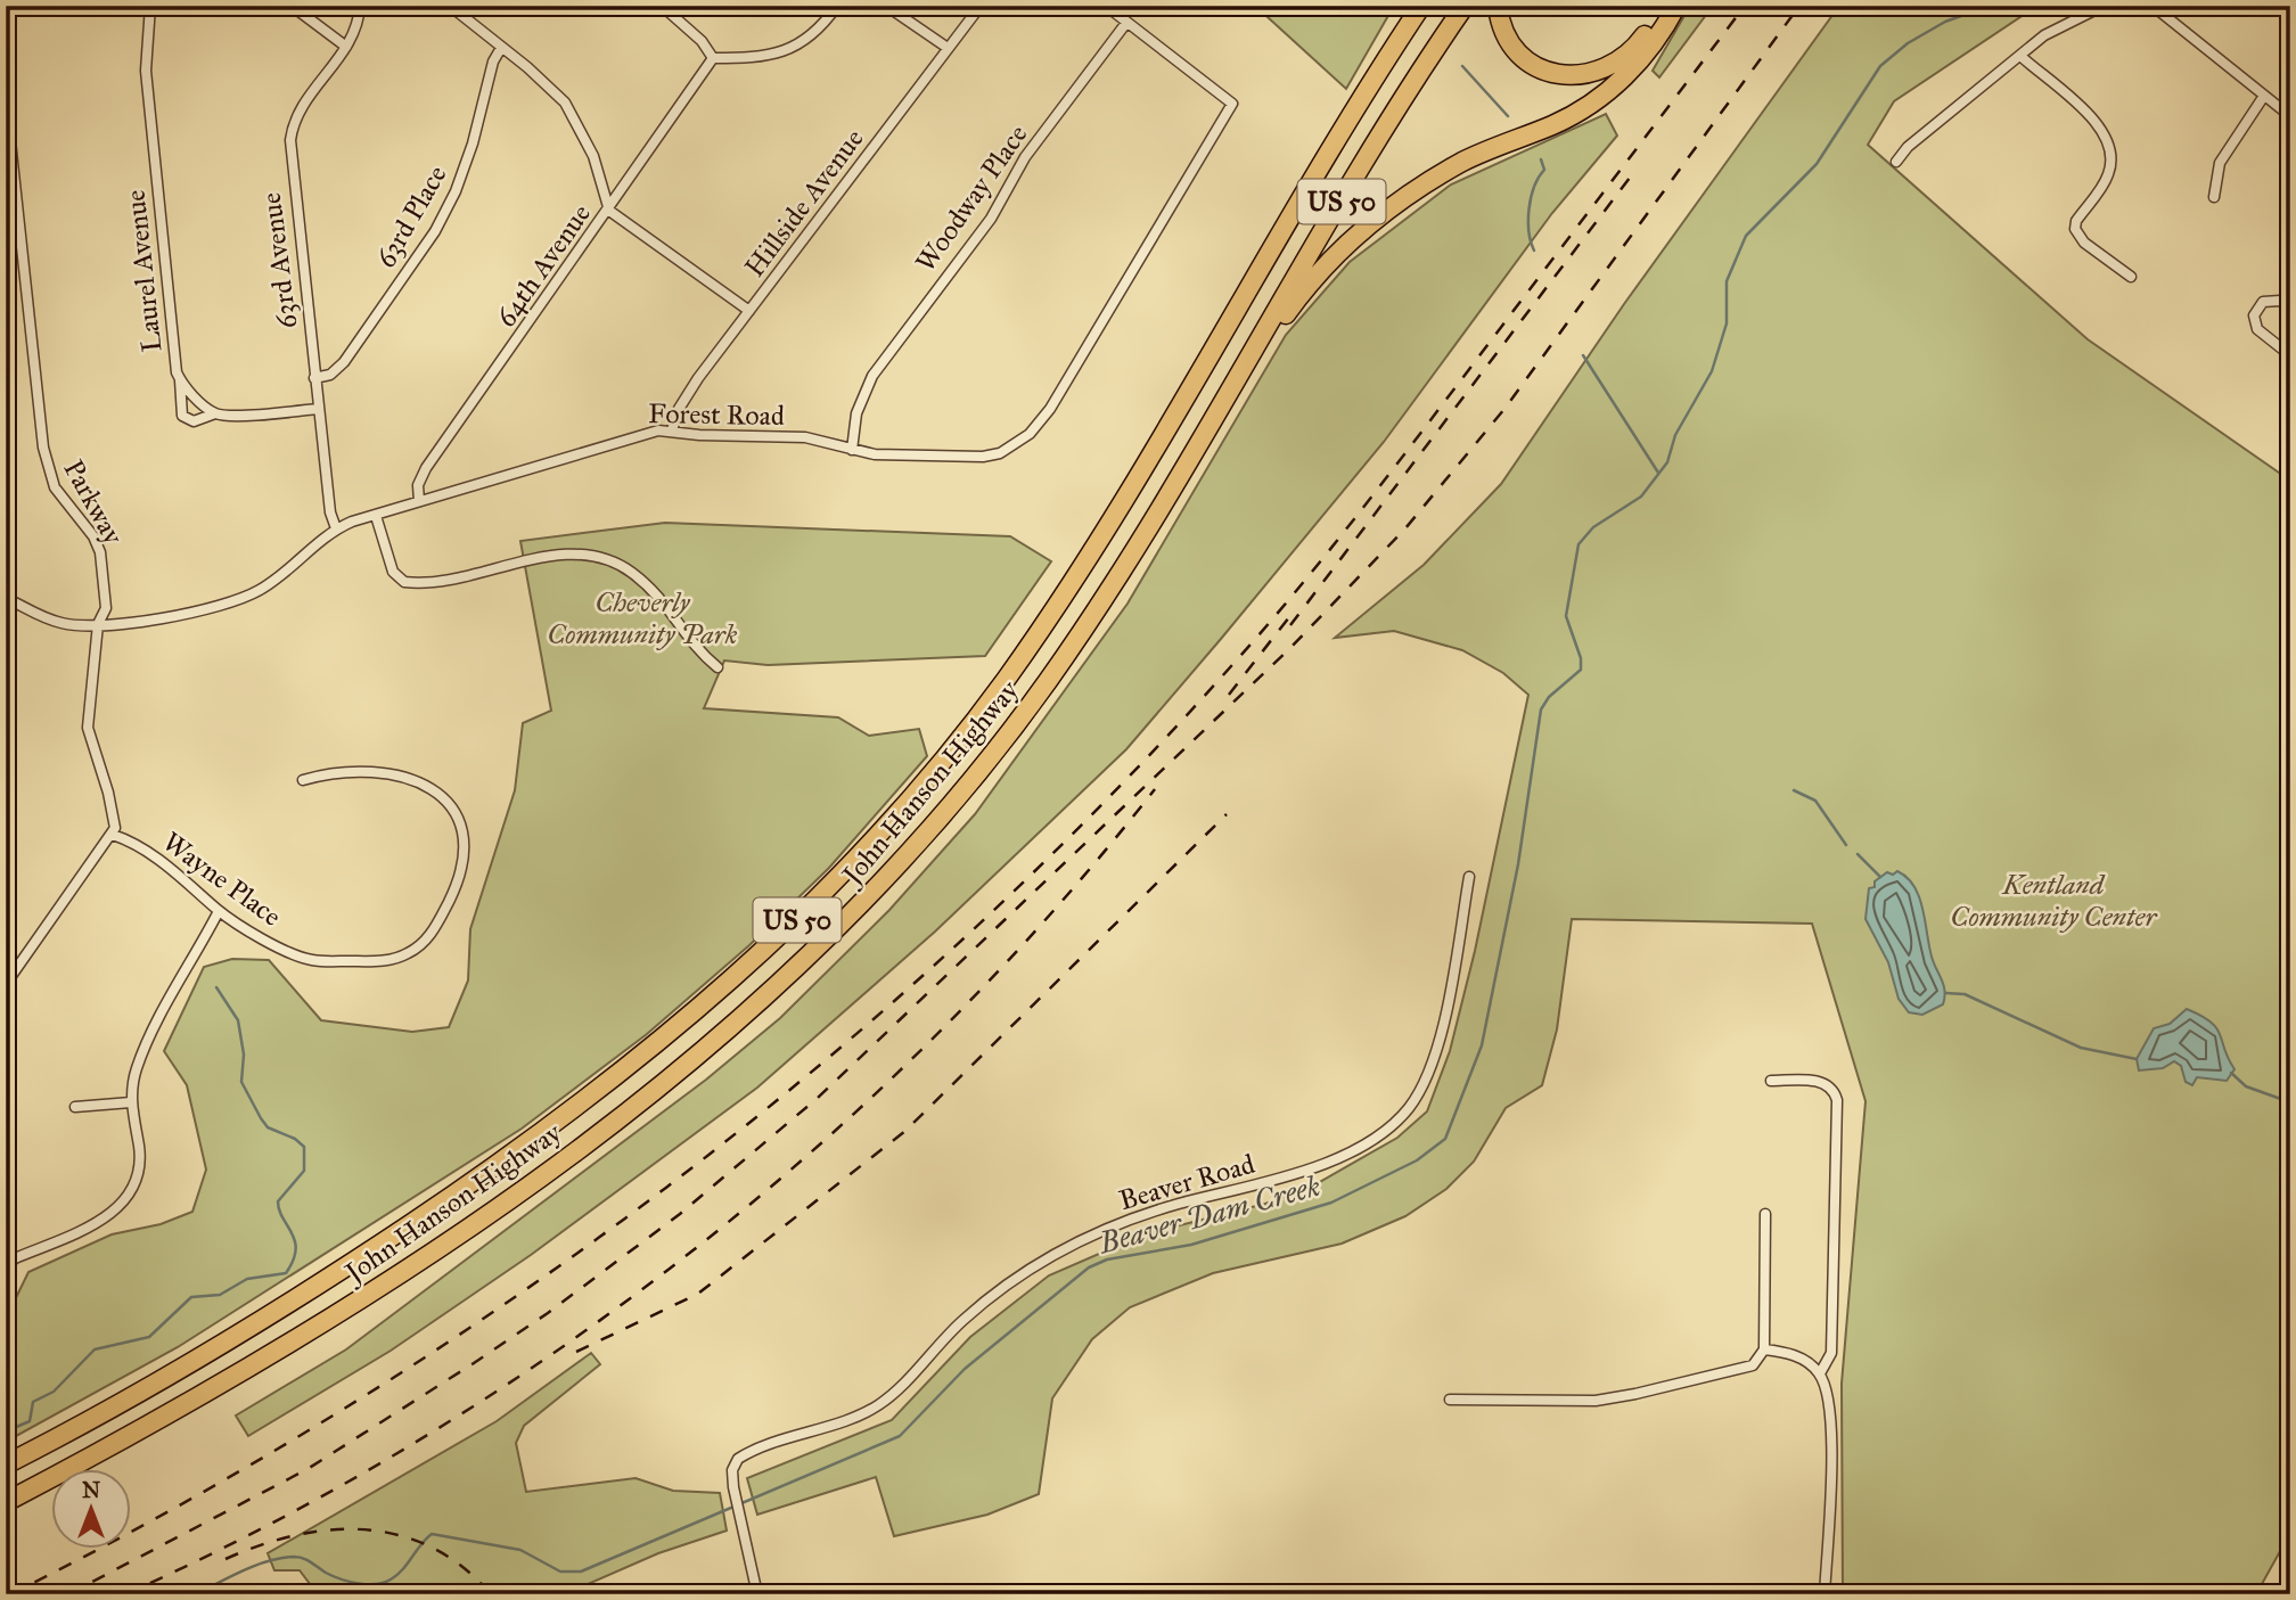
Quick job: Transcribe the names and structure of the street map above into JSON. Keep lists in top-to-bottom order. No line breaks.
{"streets":{"highway":["US 50","John Hanson Highway"],"street":["Woodway Place","Hillside Avenue","63rd Place","63rd Avenue","64th Avenue","Laurel Avenue","Forest Road","Parkway","Wayne Place","Beaver Road"]},"crossings":[["Woodway Place","Forest Road"],["Hillside Avenue","Forest Road"],["63rd Place","63rd Avenue"],["63rd Avenue","Forest Road"],["64th Avenue","Forest Road"],["Forest Road","Parkway"],["Parkway","Wayne Place"]],"water":["Beaver Dam Creek"],"parks":["Cheverly Community Park","Kentland Community Center"],"north":"top"}
